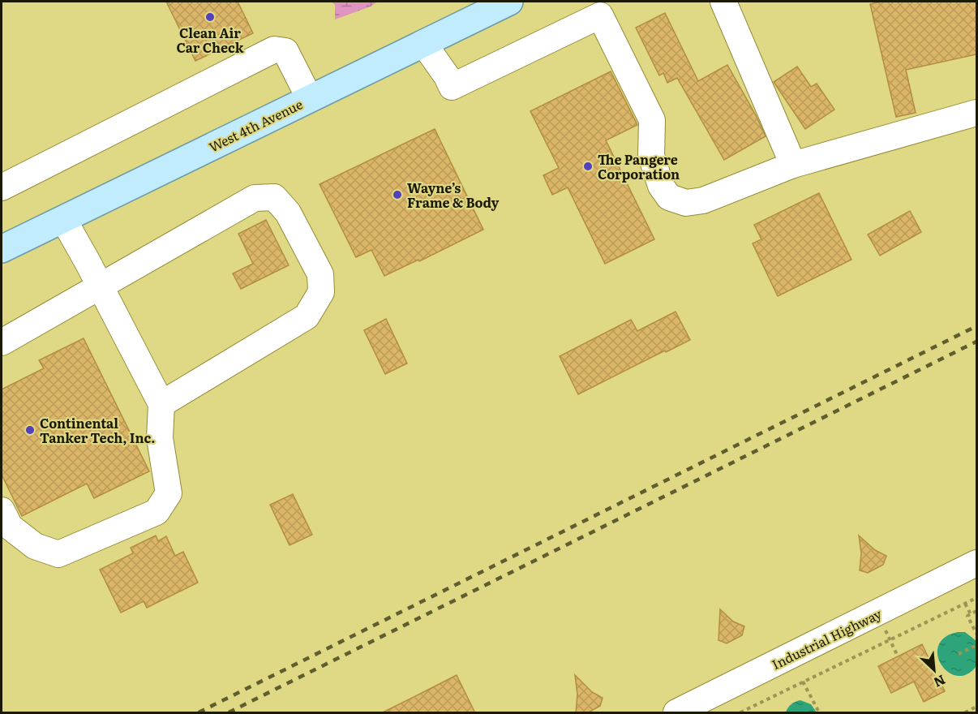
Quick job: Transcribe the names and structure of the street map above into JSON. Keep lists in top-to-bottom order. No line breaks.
{"streets":{"main road":["West 4th Avenue"],"street":["Industrial Highway"]},"places":["Clean Air Car Check","The Pangere Corporation","Wayne’s Frame & Body","Continental Tanker Tech, Inc."],"north":"bottom right"}
